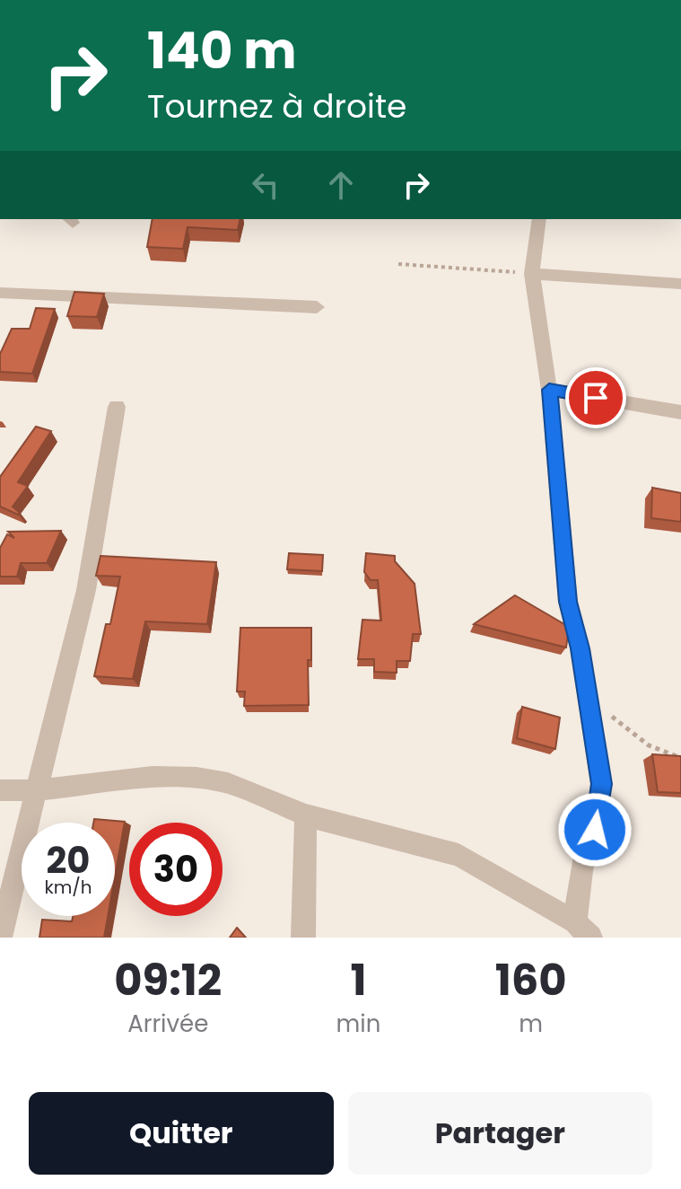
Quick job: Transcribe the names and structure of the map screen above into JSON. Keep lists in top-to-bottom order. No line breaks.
{"page":{"turn":["140 m","Tournez à droite"],"speed":"20 km/h","limit":"30","eta":["09:12","Arrivée","1","min","160","m"],"buttons":["Quitter","Partager"]}}
